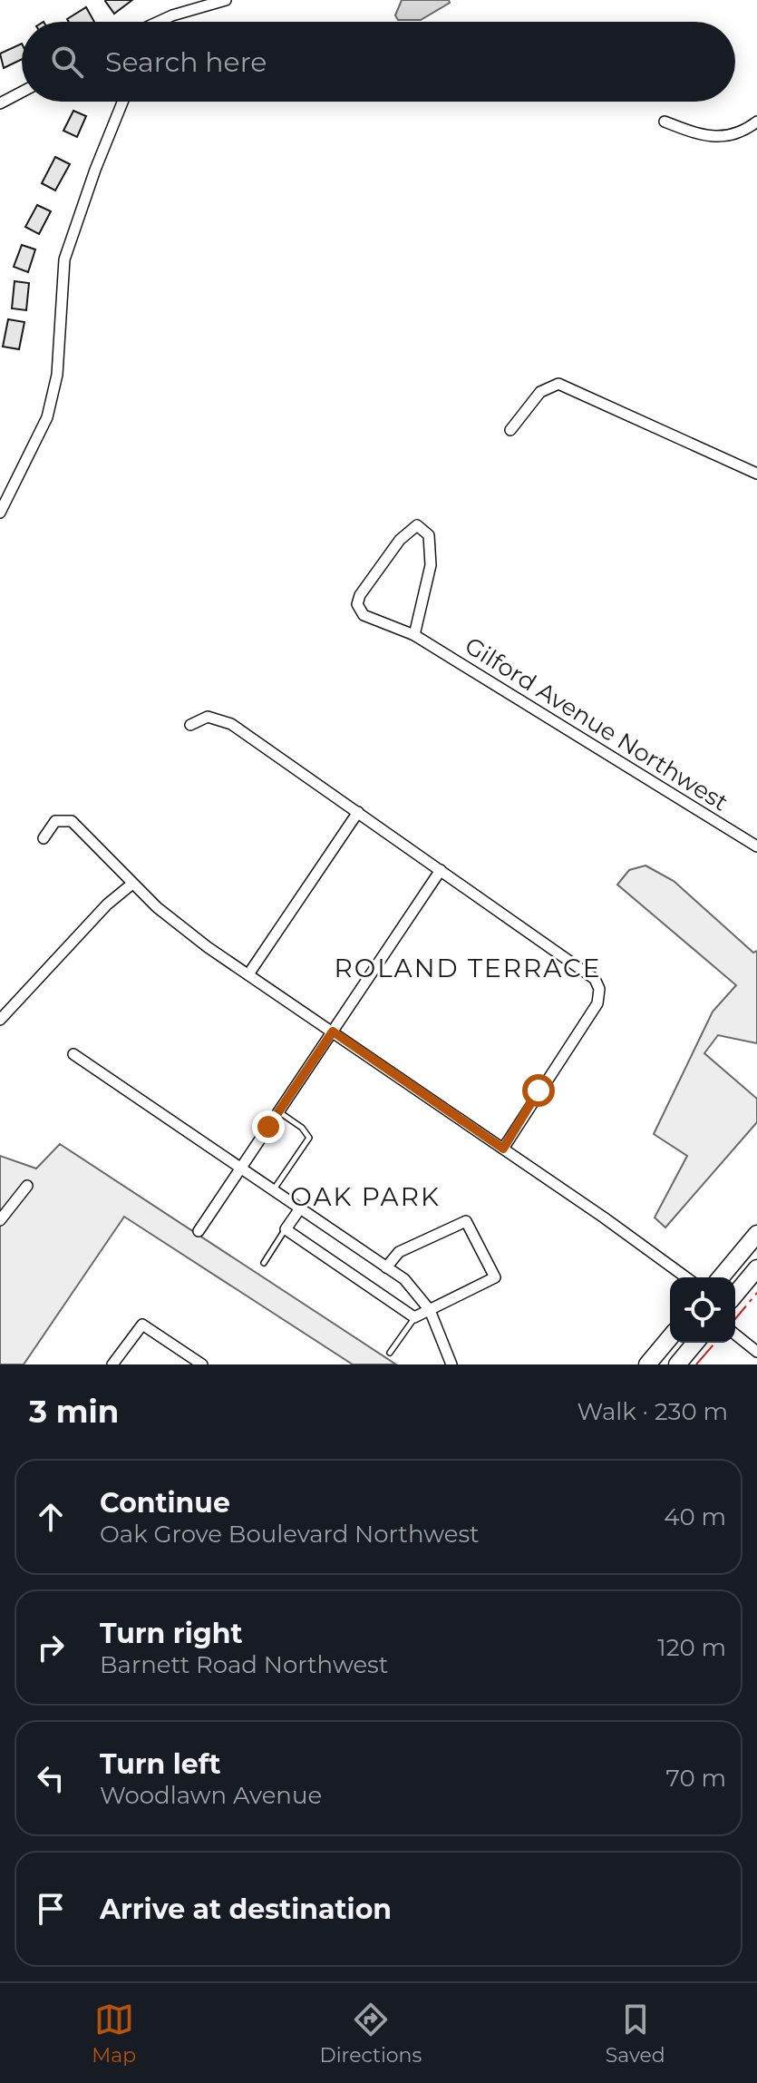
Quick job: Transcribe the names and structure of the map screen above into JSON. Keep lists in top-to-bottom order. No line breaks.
{"streets":{"street":["Gilford Avenue Northwest"]},"districts":["ROLAND TERRACE","OAK PARK"],"page":{"search":"Search here","heading":["3 min","Walk · 230 m"],"list":[["Continue","Oak Grove Boulevard Northwest","40 m"],["Turn right","Barnett Road Northwest","120 m"],["Turn left","Woodlawn Avenue","70 m"],"Arrive at destination"],"nav":["Map","Directions","Saved"]}}
